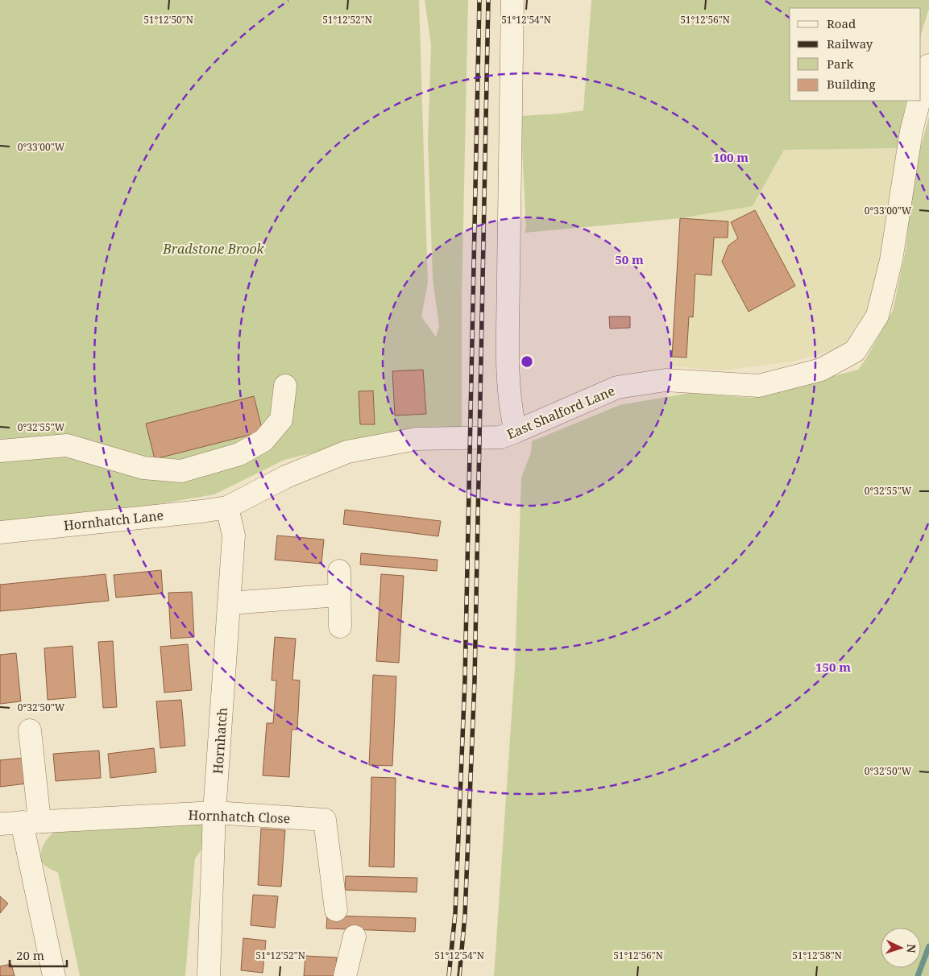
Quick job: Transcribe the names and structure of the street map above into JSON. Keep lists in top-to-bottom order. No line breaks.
{"streets":{"street":["East Shalford Lane","Hornhatch Lane","Hornhatch","Hornhatch Close"]},"crossings":[["East Shalford Lane","Hornhatch Lane"],["East Shalford Lane","Hornhatch"],["Hornhatch Lane","Hornhatch"],["Hornhatch","Hornhatch Close"]],"parks":["Bradstone Brook"],"legend":["Road","Railway","Park","Building"],"scale_bar":"20 m","north":"right","coordinates":["51°12'50\"N","51°12'52\"N","51°12'54\"N","51°12'56\"N","0°33'00\"W","0°32'55\"W","0°32'50\"W","51°12'58\"N"],"rings":["100 m","50 m","150 m"]}
